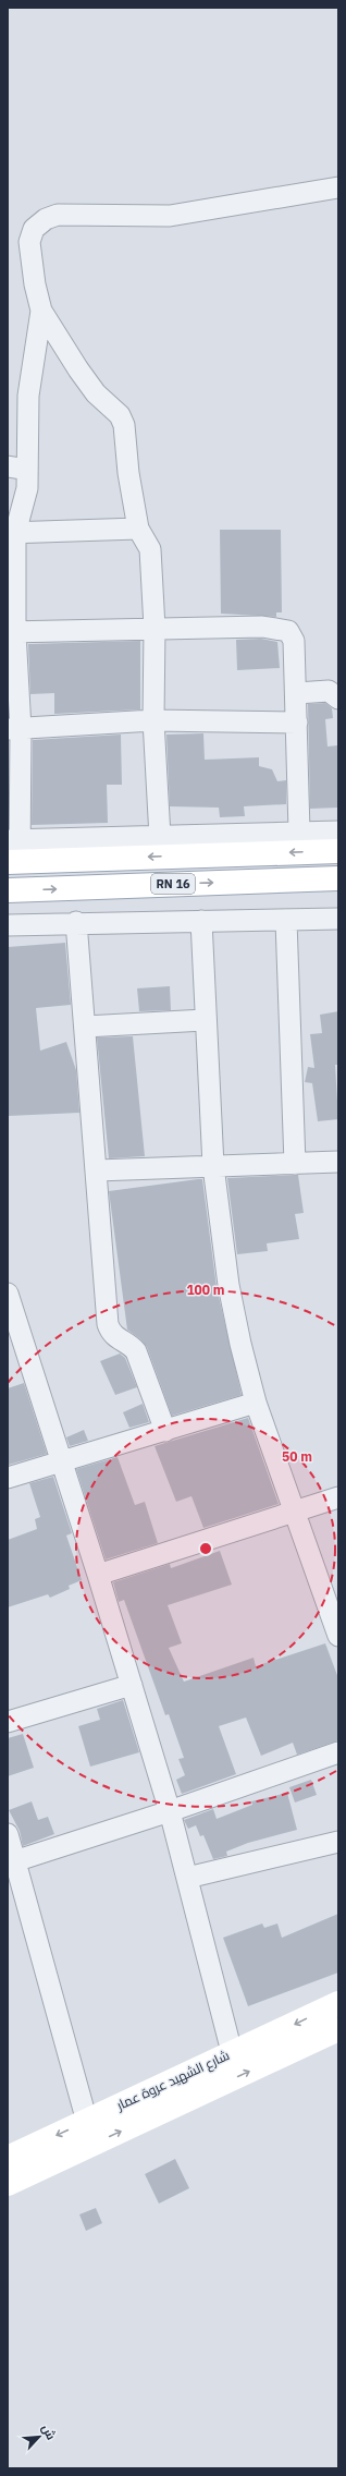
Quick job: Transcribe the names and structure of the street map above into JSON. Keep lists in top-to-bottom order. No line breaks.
{"streets":{"street":["RN 16","شارع الشهيد عروة عمار"]},"north":"top right","rings":["100 m","50 m"]}
